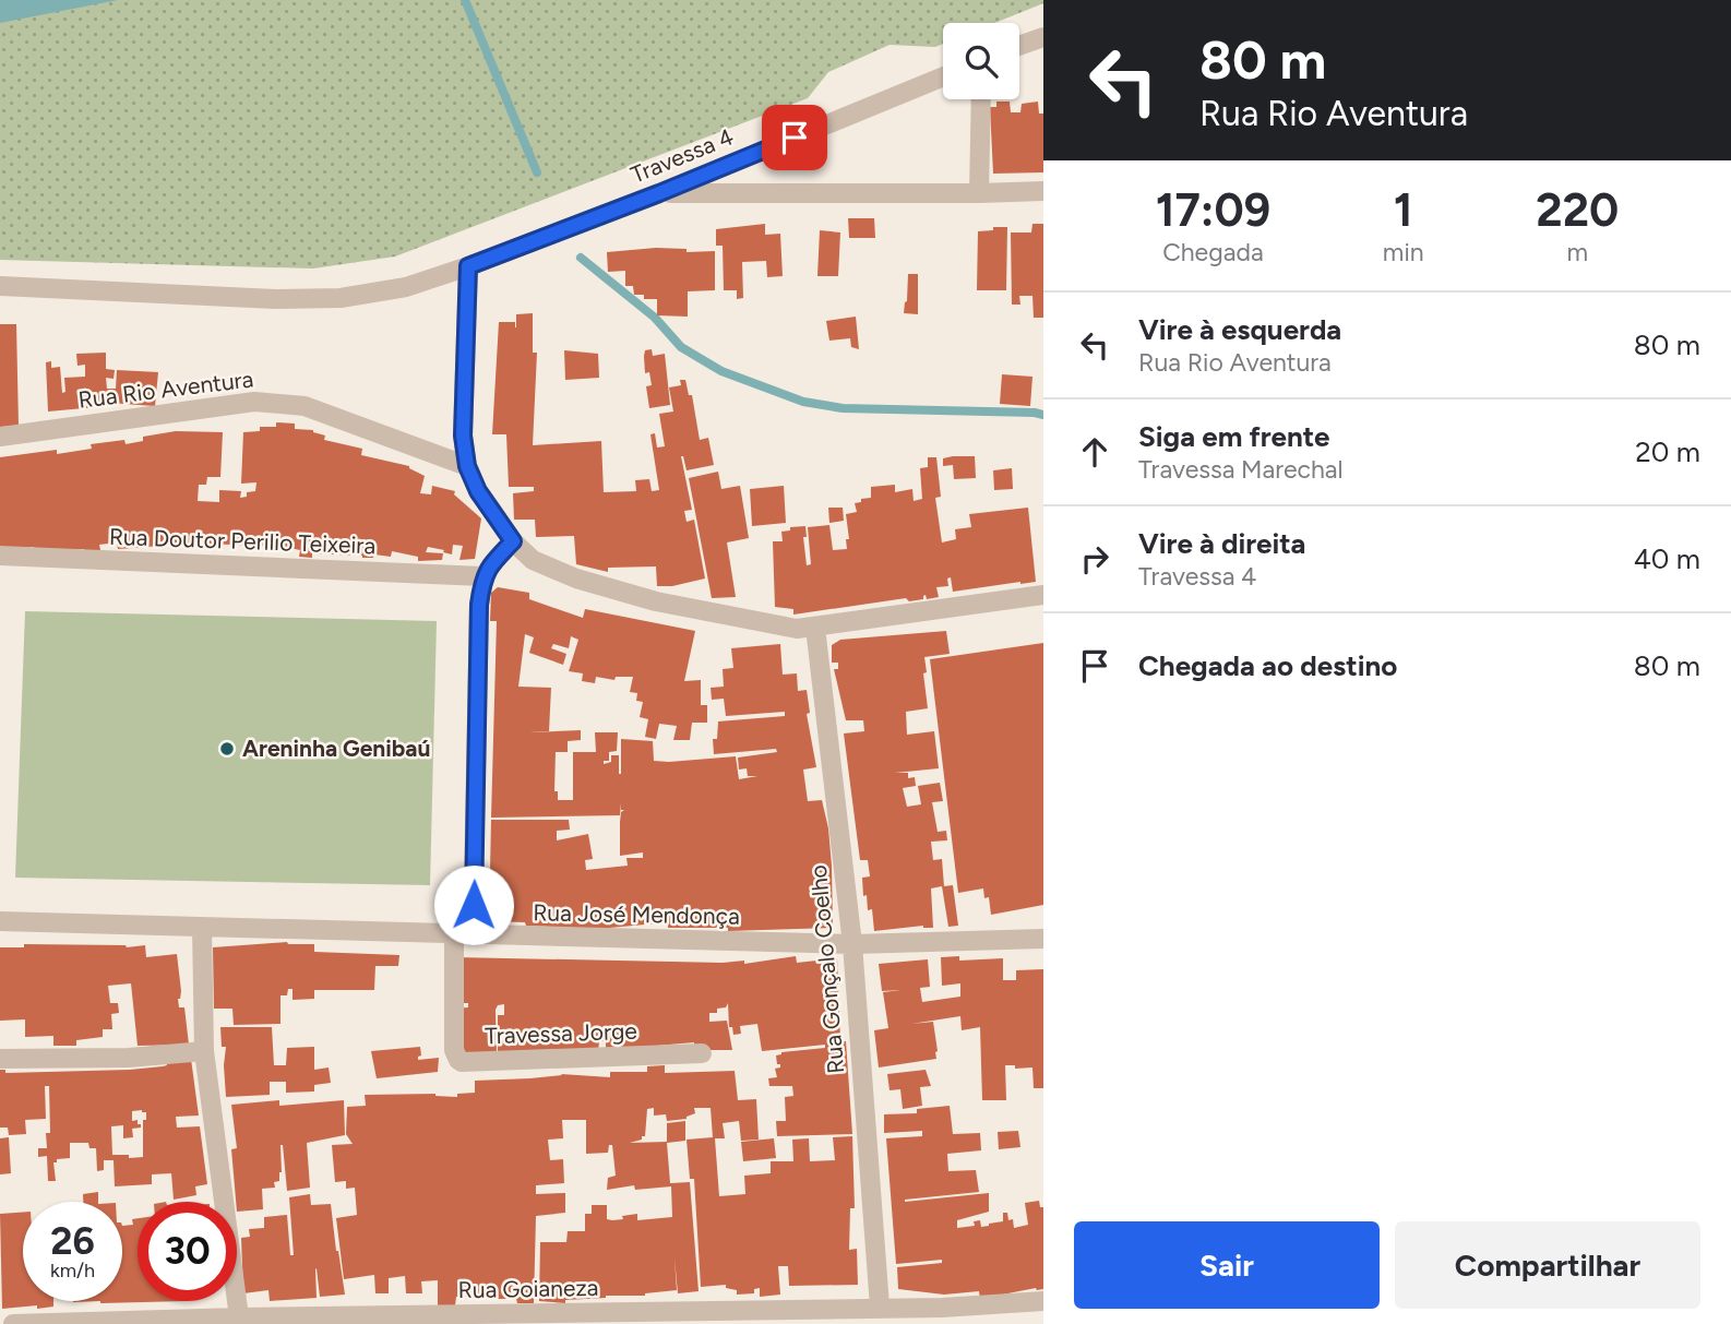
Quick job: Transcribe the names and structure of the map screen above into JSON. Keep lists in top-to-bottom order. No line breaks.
{"streets":{"street":["Travessa 4","Rua Rio Aventura","Rua Doutor Perilio Teixeira","Rua José Mendonça","Rua Gonçalo Coelho","Travessa Jorge","Rua Goianeza"]},"crossings":[["Rua José Mendonça","Rua Gonçalo Coelho"],["Rua José Mendonça","Travessa Jorge"],["Rua Gonçalo Coelho","Rua Goianeza"]],"places":["Areninha Genibaú"],"page":{"turn":["80 m","Rua Rio Aventura"],"eta":["17:09","Chegada","1","min","220","m"],"list":[{"name":"Vire à esquerda","note":"Rua Rio Aventura","value":"80 m"},{"name":"Siga em frente","note":"Travessa Marechal","value":"20 m"},{"name":"Vire à direita","note":"Travessa 4","value":"40 m"},{"name":"Chegada ao destino","value":"80 m"}],"speed":"26 km/h","limit":"30","buttons":["Sair","Compartilhar"]}}
